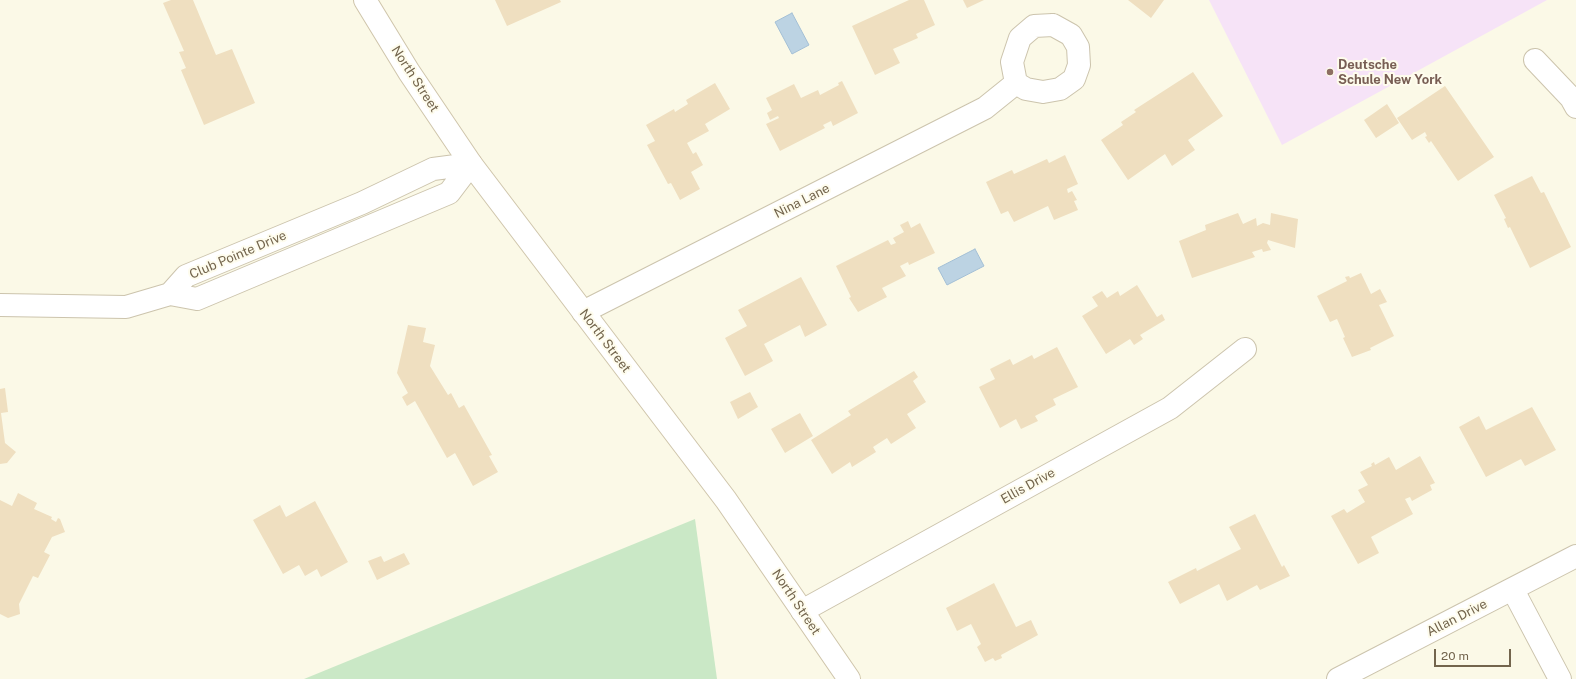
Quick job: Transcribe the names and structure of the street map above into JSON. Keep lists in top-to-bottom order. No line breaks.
{"streets":{"street":["North Street","Nina Lane","Ellis Drive","Allan Drive"]},"crossings":[["North Street","Nina Lane"],["North Street","Ellis Drive"]],"places":["Deutsche Schule New York"],"scale_bar":"20 m"}
